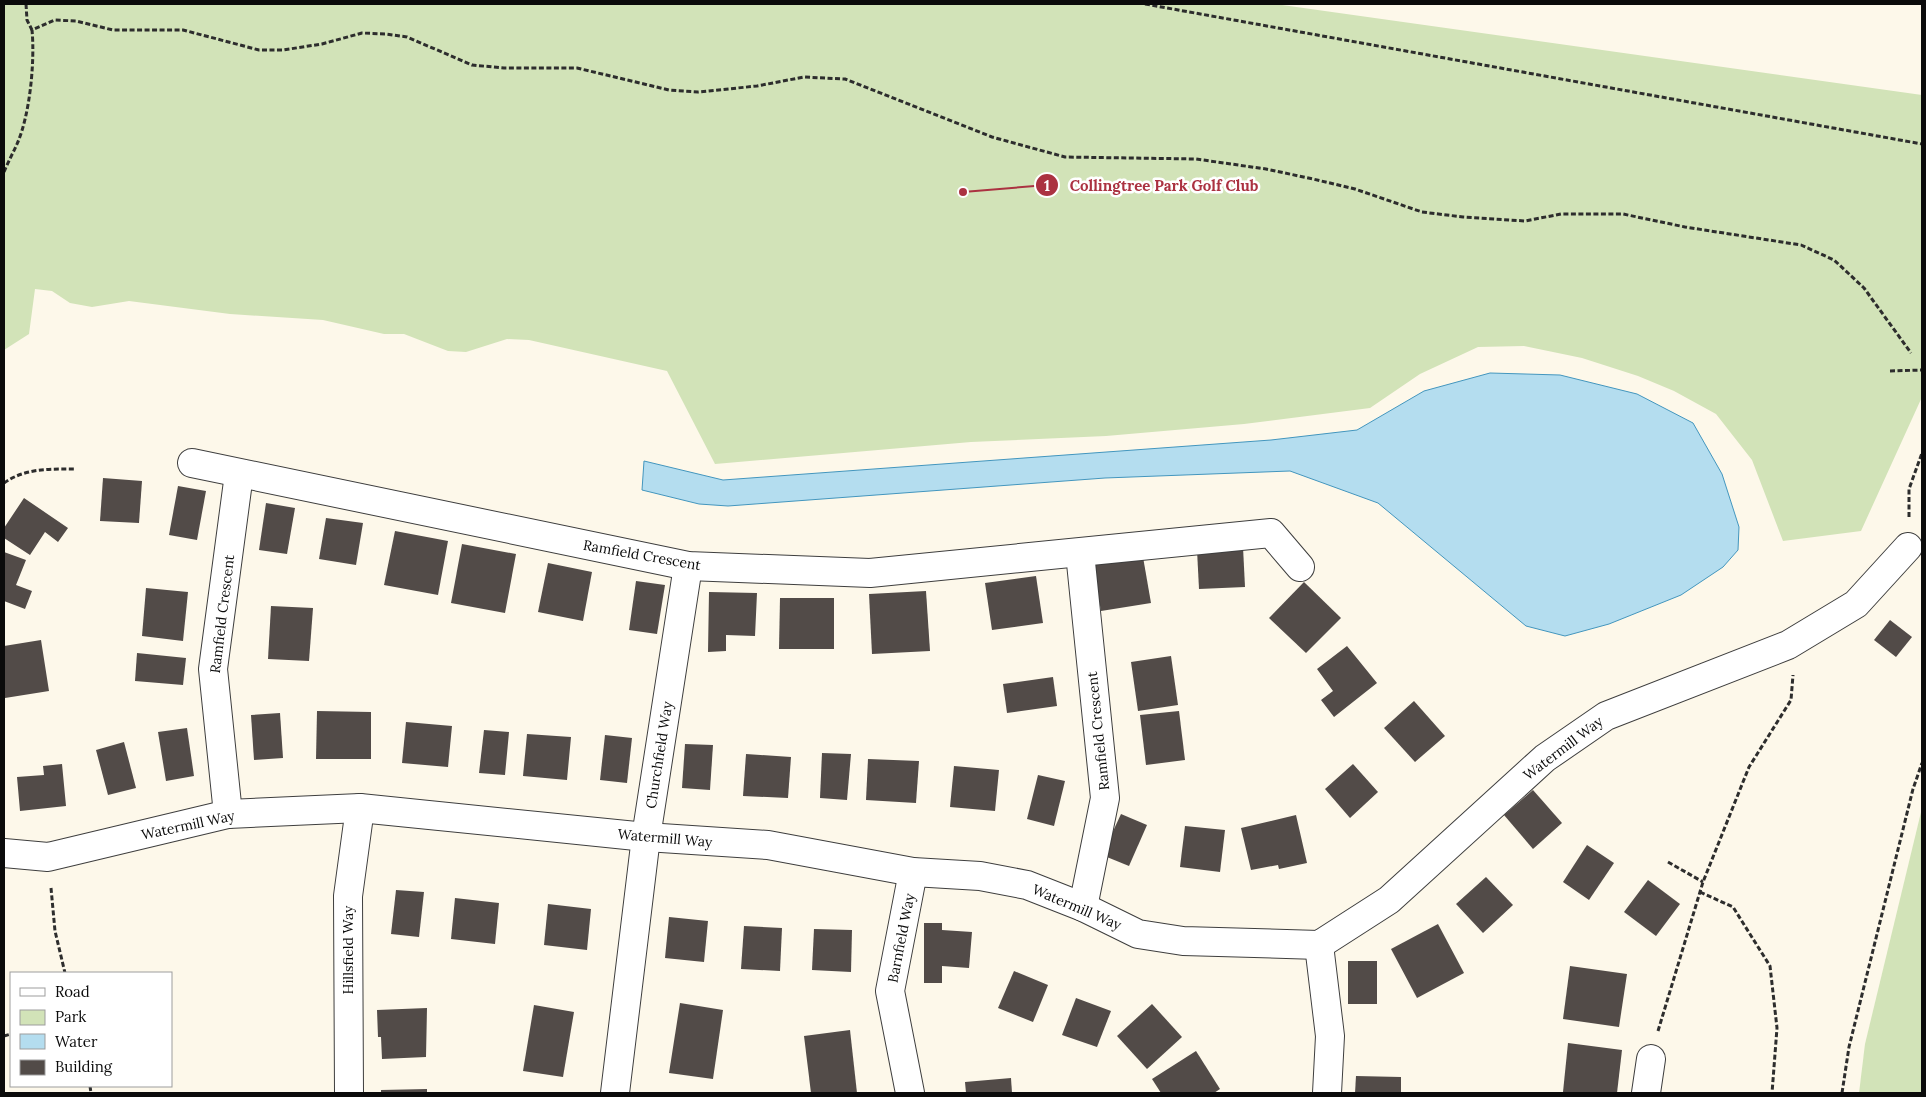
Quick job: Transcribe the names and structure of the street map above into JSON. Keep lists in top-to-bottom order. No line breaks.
{"streets":{"street":["Ramfield Crescent","Watermill Way","Churchfield Way","Barnfield Way","Hillsfield Way"]},"crossings":[["Ramfield Crescent","Watermill Way"],["Ramfield Crescent","Churchfield Way"],["Watermill Way","Churchfield Way"],["Watermill Way","Barnfield Way"],["Watermill Way","Hillsfield Way"]],"places":["Collingtree Park Golf Club"],"legend":["Road","Park","Water","Building"]}
